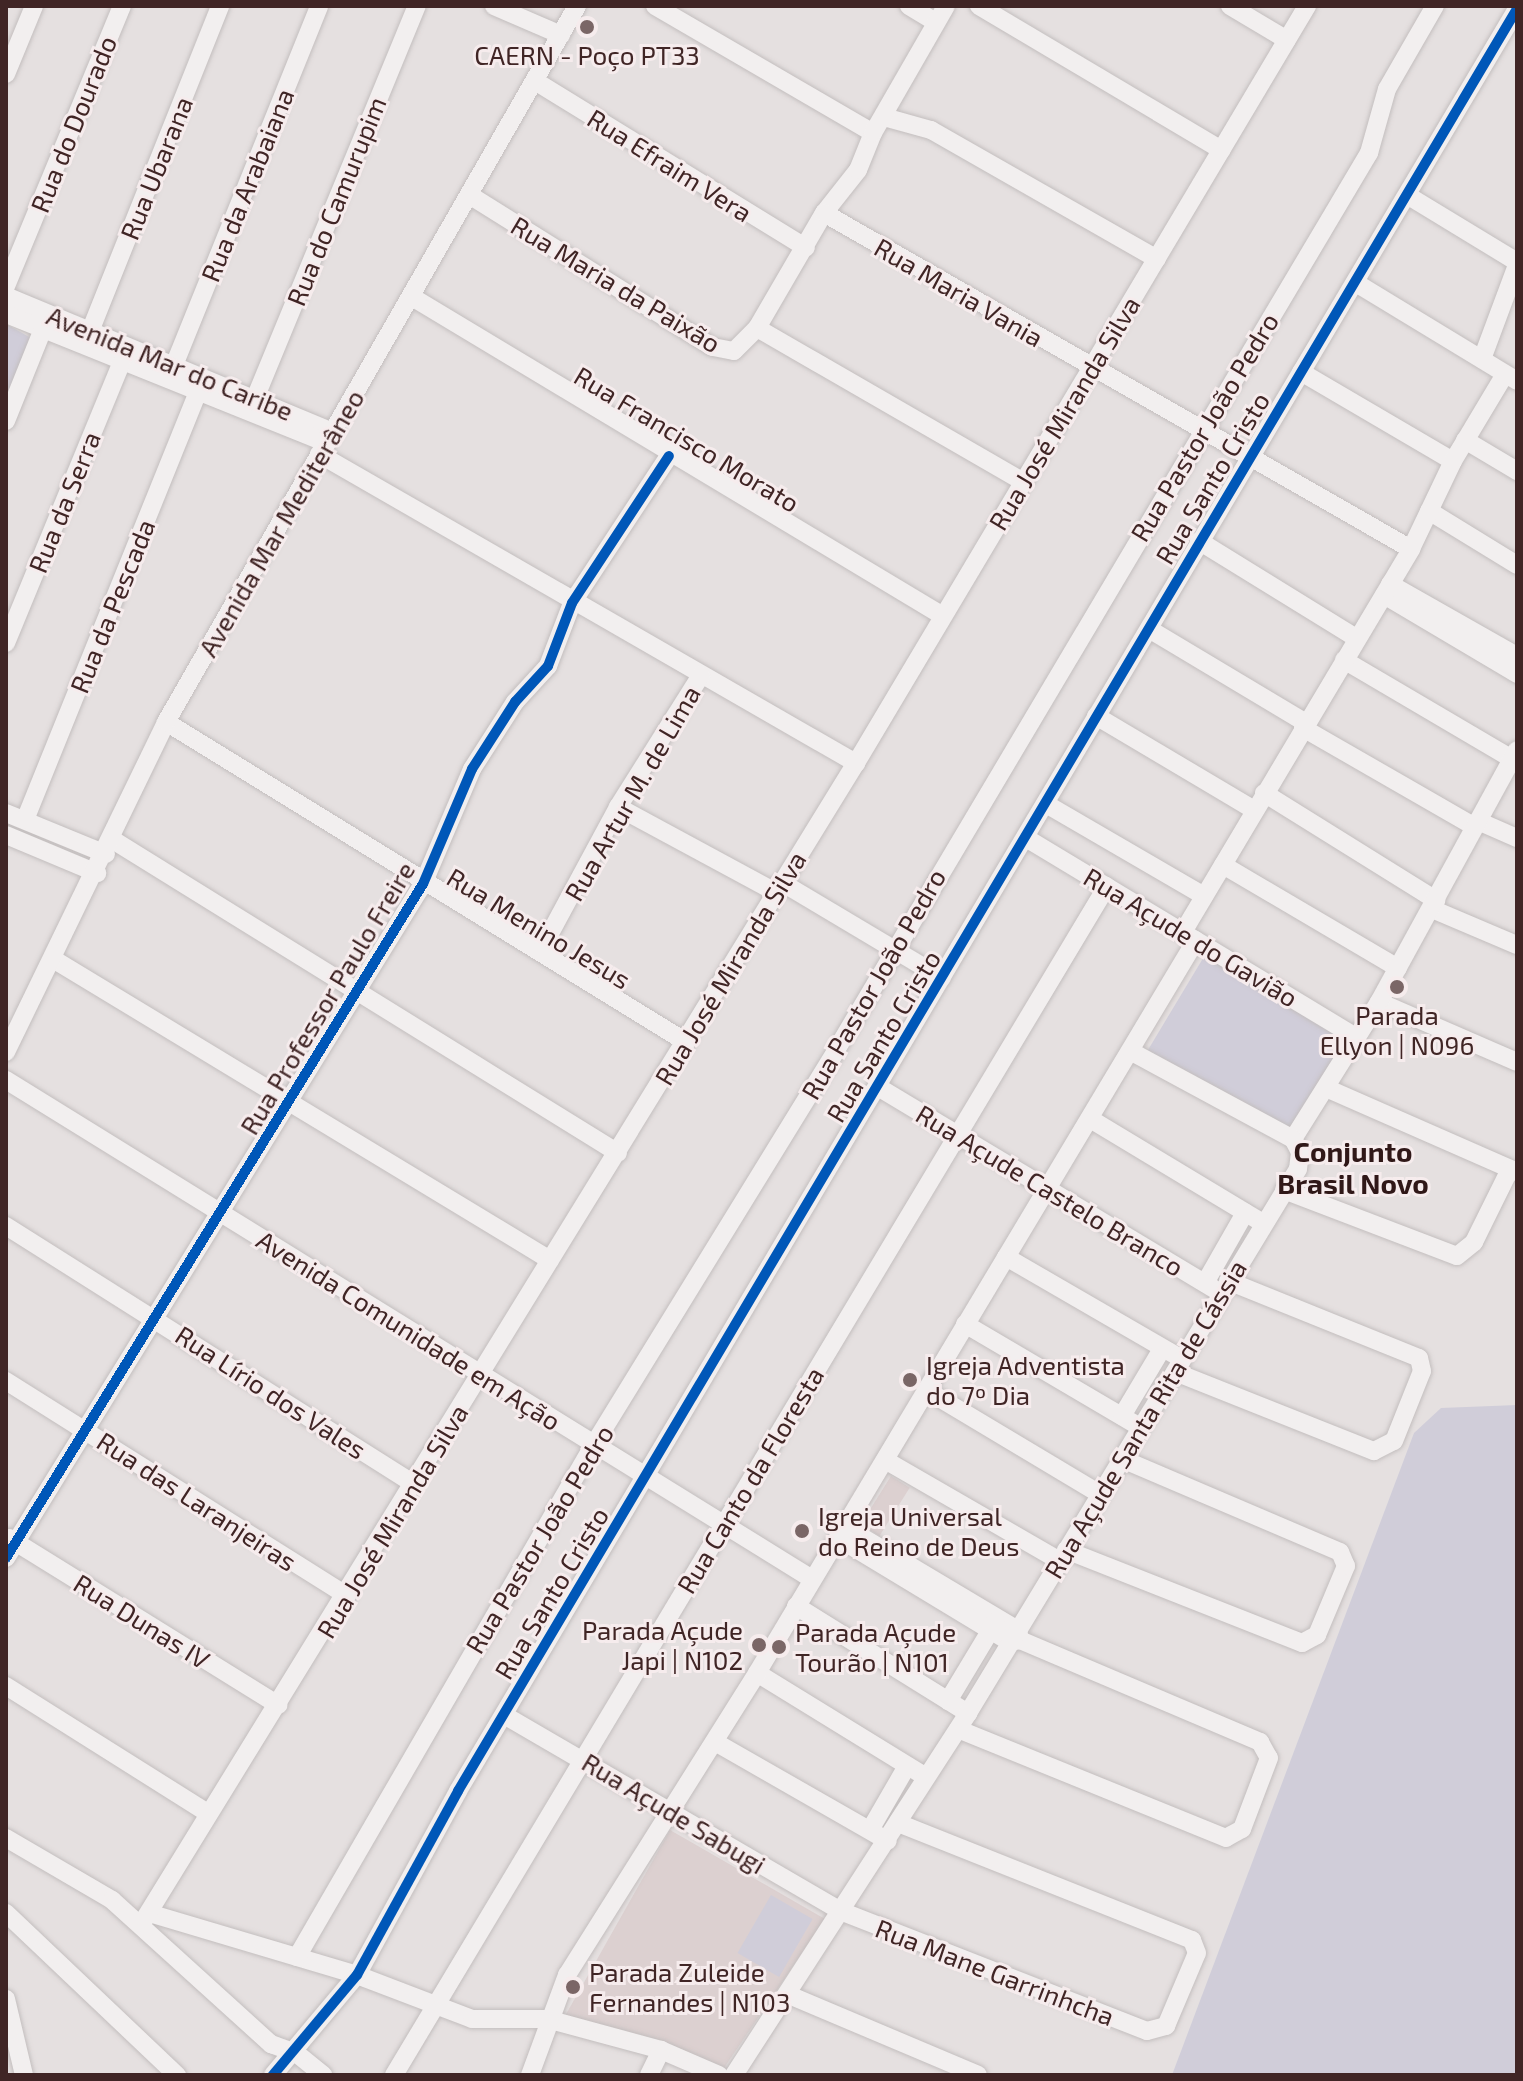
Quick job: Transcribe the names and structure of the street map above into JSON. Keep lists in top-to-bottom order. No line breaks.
{"streets":{"street":["Rua do Dourado","Rua Efraim Vera","Rua Ubarana","Rua da Arabaiana","Rua do Camurupim","Rua Maria da Paixão","Rua Maria Vania","Avenida Mar do Caribe","Rua José Miranda Silva","Rua Pastor João Pedro","Rua Francisco Morato","Rua Santo Cristo","Rua da Serra","Avenida Mar Mediterâneo","Rua da Pescada","Rua Artur M. de Lima","Rua Menino Jesus","Rua Açude do Gavião","Rua Professor Paulo Freire","Rua Açude Castelo Branco","Avenida Comunidade em Ação","Rua Lírio dos Vales","Rua Açude Santa Rita de Cássia","Rua Canto da Floresta","Rua das Laranjeiras","Rua Dunas IV","Rua Açude Sabugi","Rua Mane Garrinhcha"]},"crossings":[["Rua Efraim Vera","Avenida Mar Mediterâneo"],["Rua Ubarana","Avenida Mar do Caribe"],["Rua da Arabaiana","Avenida Mar do Caribe"],["Rua do Camurupim","Avenida Mar do Caribe"],["Rua Maria da Paixão","Avenida Mar Mediterâneo"],["Rua Maria Vania","Rua José Miranda Silva"],["Rua Maria Vania","Rua Pastor João Pedro"],["Rua Maria Vania","Rua Santo Cristo"],["Avenida Mar do Caribe","Rua da Serra"],["Avenida Mar do Caribe","Avenida Mar Mediterâneo"],["Avenida Mar do Caribe","Rua da Pescada"],["Rua José Miranda Silva","Rua Francisco Morato"],["Rua José Miranda Silva","Rua Menino Jesus"],["Rua José Miranda Silva","Avenida Comunidade em Ação"],["Rua José Miranda Silva","Rua Lírio dos Vales"],["Rua José Miranda Silva","Rua das Laranjeiras"],["Rua José Miranda Silva","Rua Dunas IV"],["Rua Pastor João Pedro","Avenida Comunidade em Ação"],["Rua Francisco Morato","Avenida Mar Mediterâneo"],["Rua Francisco Morato","Rua Professor Paulo Freire"],["Rua Santo Cristo","Rua Açude do Gavião"],["Rua Santo Cristo","Rua Açude Castelo Branco"],["Rua Santo Cristo","Avenida Comunidade em Ação"],["Rua Santo Cristo","Rua Açude Sabugi"],["Avenida Mar Mediterâneo","Rua Menino Jesus"],["Rua Artur M. de Lima","Rua Menino Jesus"],["Rua Menino Jesus","Rua Professor Paulo Freire"],["Rua Açude do Gavião","Rua Canto da Floresta"],["Rua Professor Paulo Freire","Avenida Comunidade em Ação"],["Rua Professor Paulo Freire","Rua Lírio dos Vales"],["Rua Professor Paulo Freire","Rua das Laranjeiras"],["Rua Professor Paulo Freire","Rua Dunas IV"],["Rua Açude Castelo Branco","Rua Açude Santa Rita de Cássia"],["Rua Açude Castelo Branco","Rua Canto da Floresta"],["Avenida Comunidade em Ação","Rua Canto da Floresta"],["Rua Açude Santa Rita de Cássia","Rua Açude Sabugi"],["Rua Açude Santa Rita de Cássia","Rua Mane Garrinhcha"],["Rua Canto da Floresta","Rua Açude Sabugi"],["Rua Açude Sabugi","Rua Mane Garrinhcha"]],"districts":["Conjunto Brasil Novo"],"places":["CAERN - Poço PT33","Parada Ellyon | N096","Igreja Adventista do 7º Dia","Igreja Universal do Reino de Deus","Parada Açude Japi | N102","Parada Açude Tourão | N101","Parada Zuleide Fernandes | N103"]}
